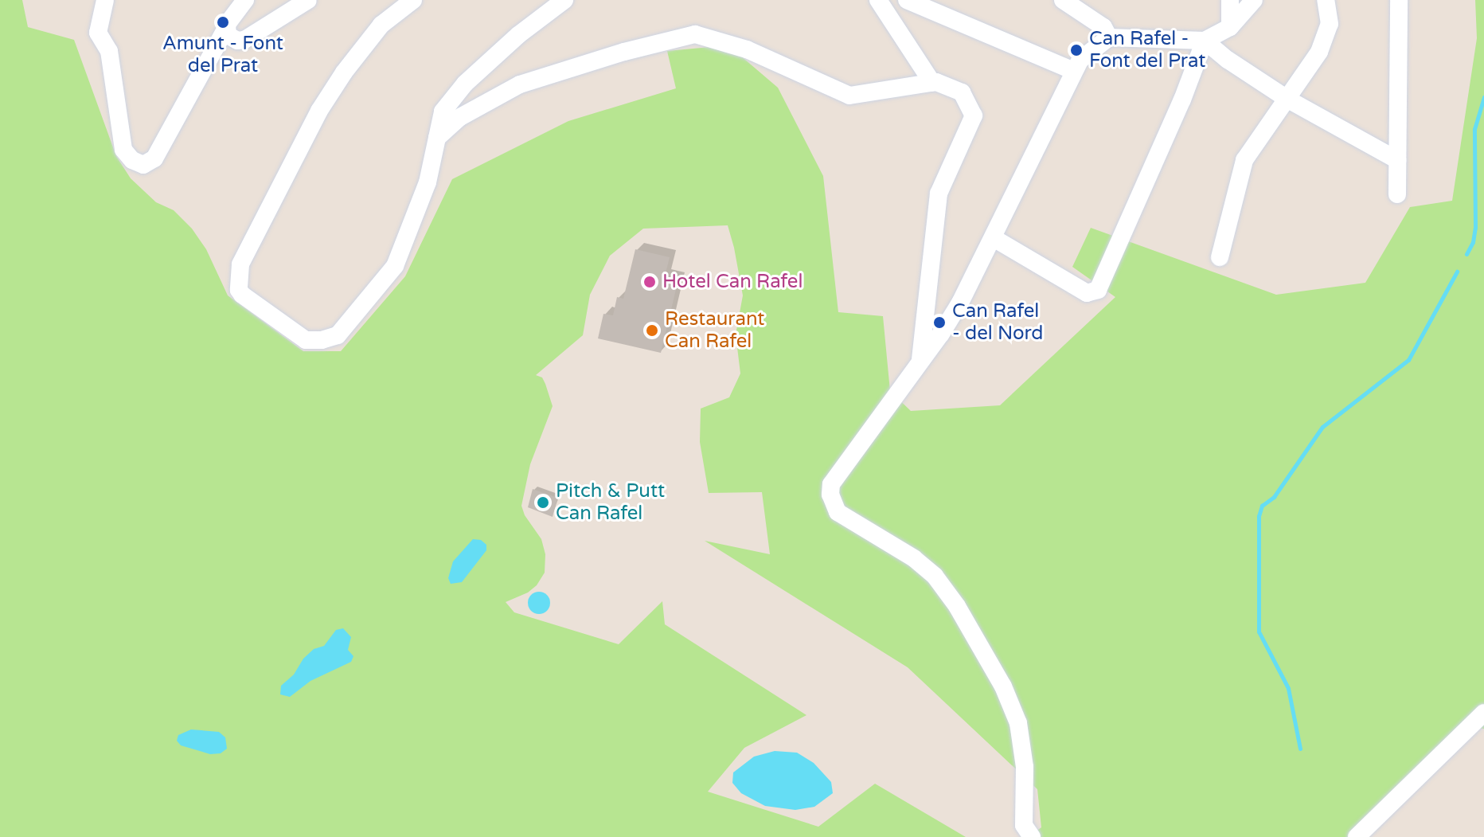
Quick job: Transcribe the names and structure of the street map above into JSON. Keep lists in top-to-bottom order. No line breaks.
{"places":["Amunt - Font del Prat","Can Rafel - Font del Prat","Hotel Can Rafel","Can Rafel - del Nord","Restaurant Can Rafel","Pitch & Putt Can Rafel"]}
